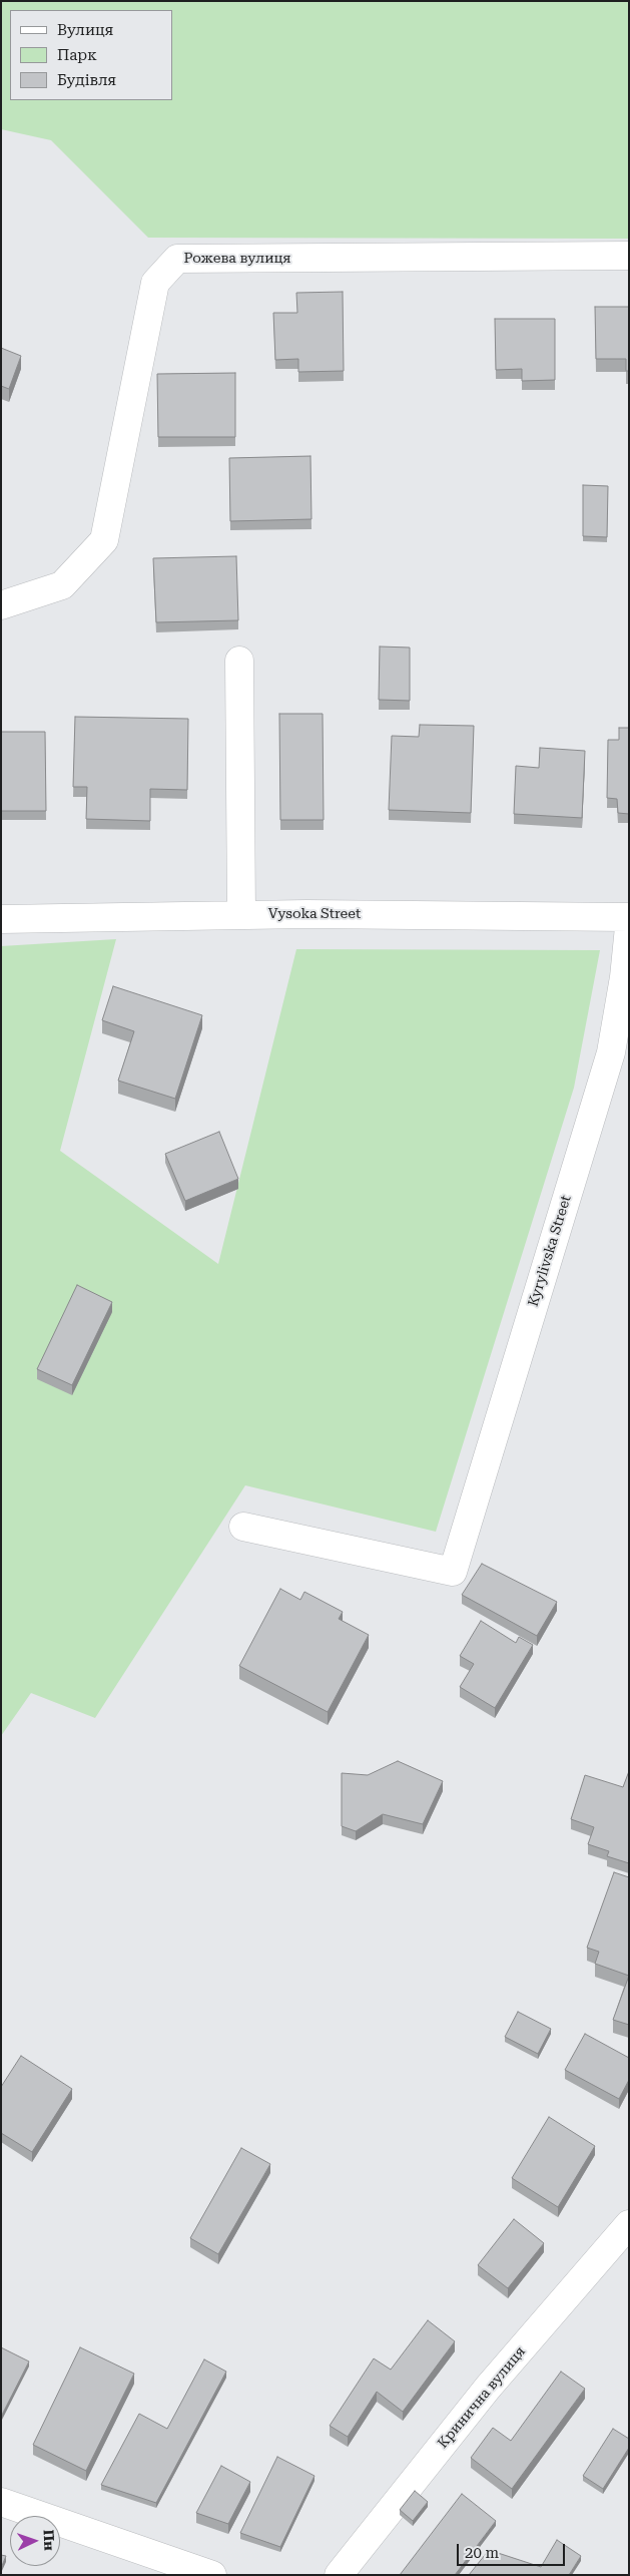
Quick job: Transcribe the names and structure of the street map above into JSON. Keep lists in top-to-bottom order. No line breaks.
{"streets":{"street":["Рожева вулиця","Vysoka Street","Kyrylivska Street","Кринична вулиця"]},"legend":["Вулиця","Парк","Будівля"],"scale_bar":"20 m","north":"right"}
